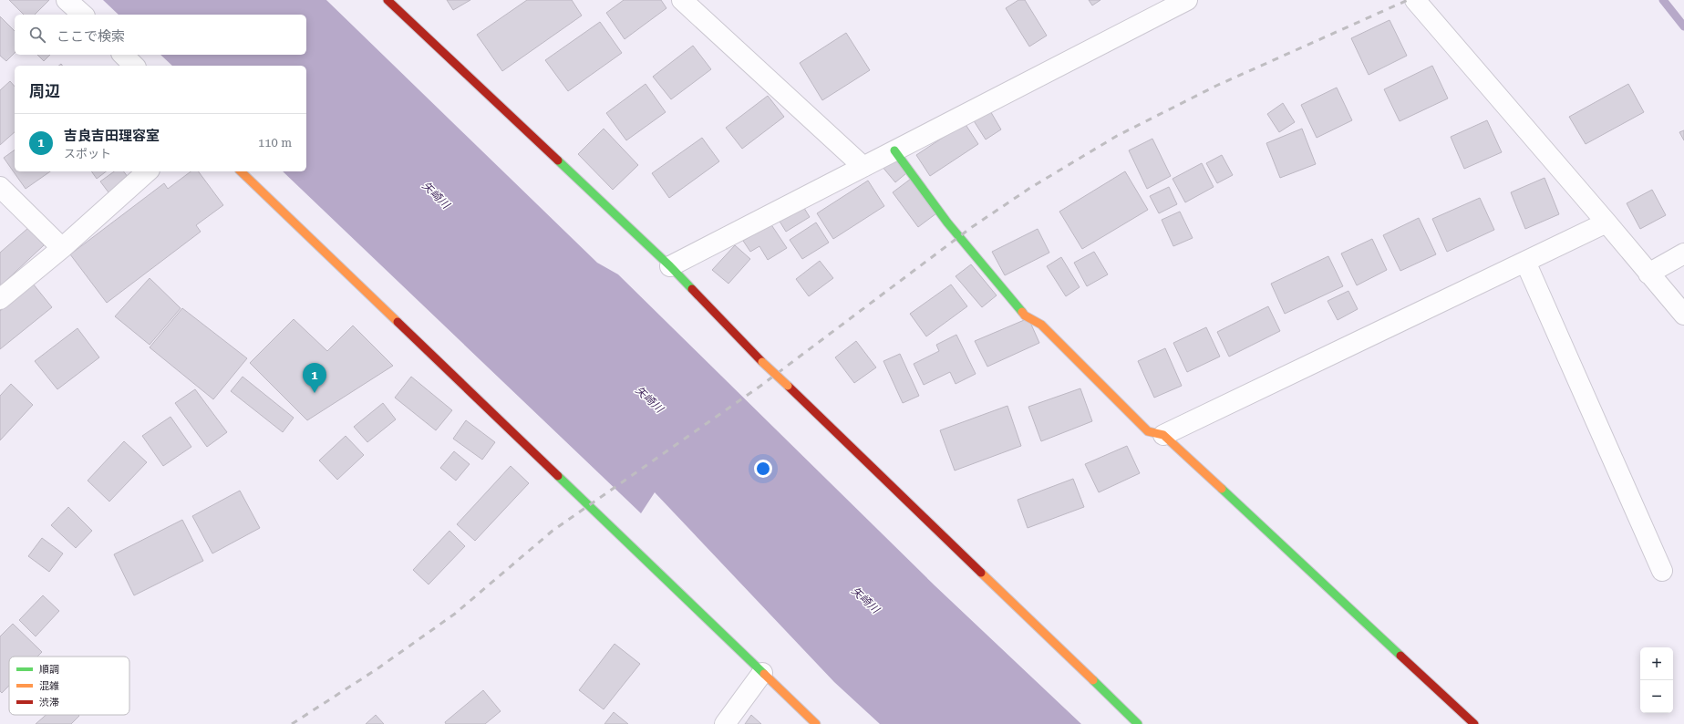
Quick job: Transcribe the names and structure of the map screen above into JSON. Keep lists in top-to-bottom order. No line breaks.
{"water":["矢崎川"],"legend":["順調","混雑","渋滞"],"page":{"search":"ここで検索","heading":"周辺","list":[{"mark":"1","name":"吉良吉田理容室","note":"スポット","value":"110 m"}],"pins":"1","map_buttons":["+","−"]}}
